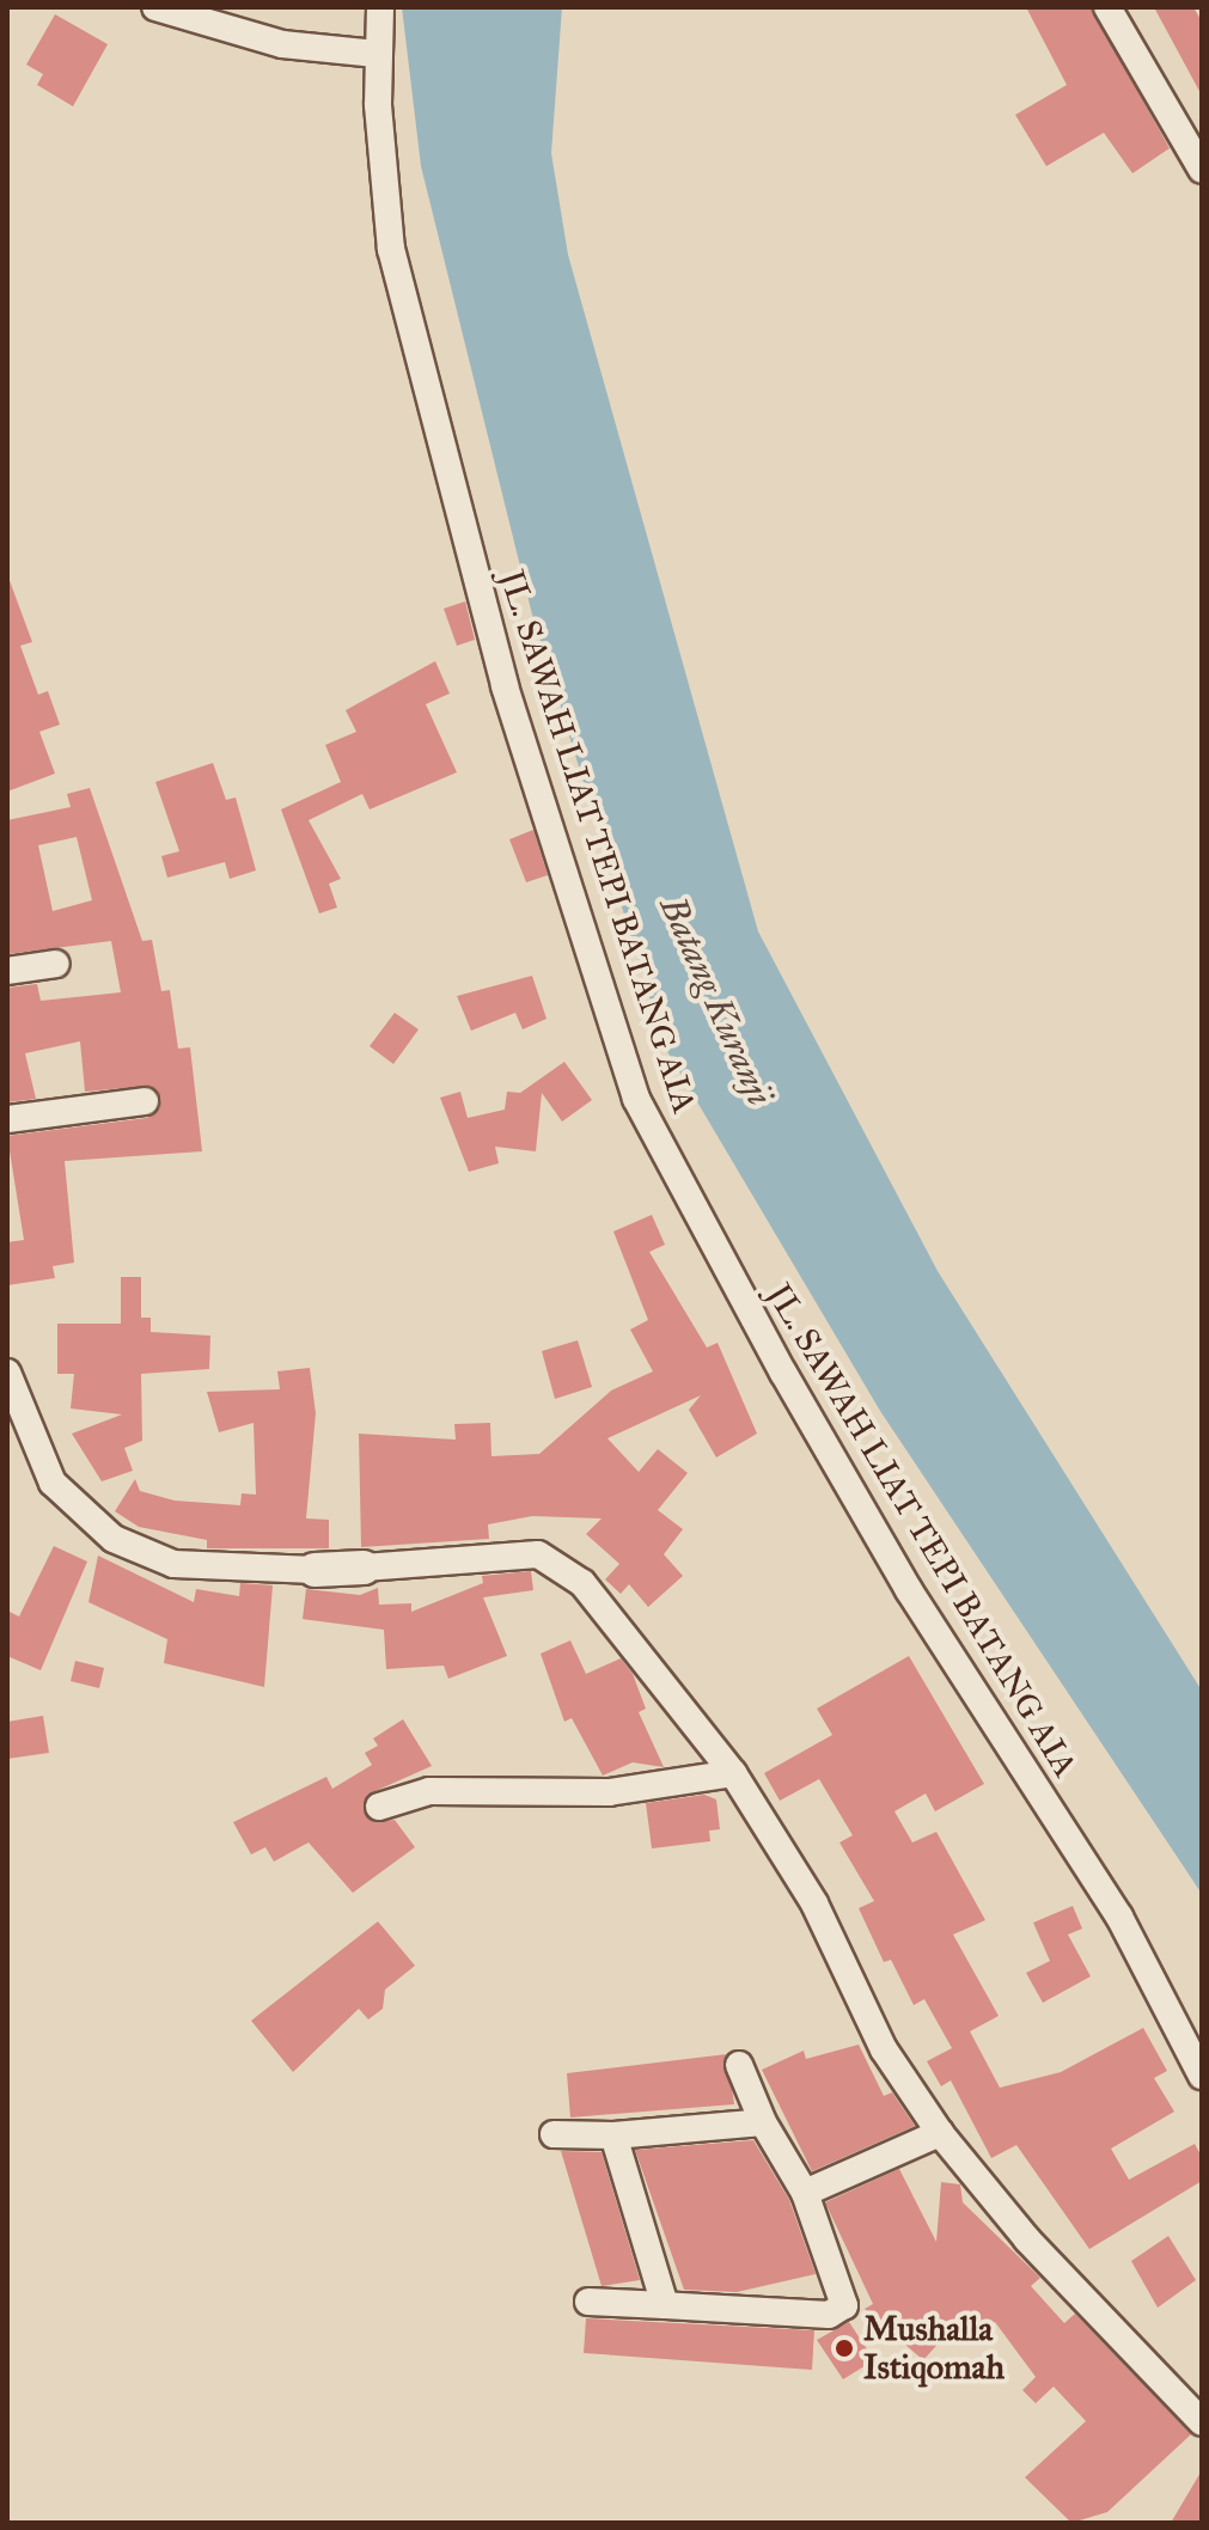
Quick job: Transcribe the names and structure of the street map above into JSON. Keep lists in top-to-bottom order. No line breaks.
{"streets":{"street":["JL. SAWAH LIAT TEPI BATANG AIA"]},"water":["Batang Kuranji"],"places":["Mushalla Istiqomah"]}
